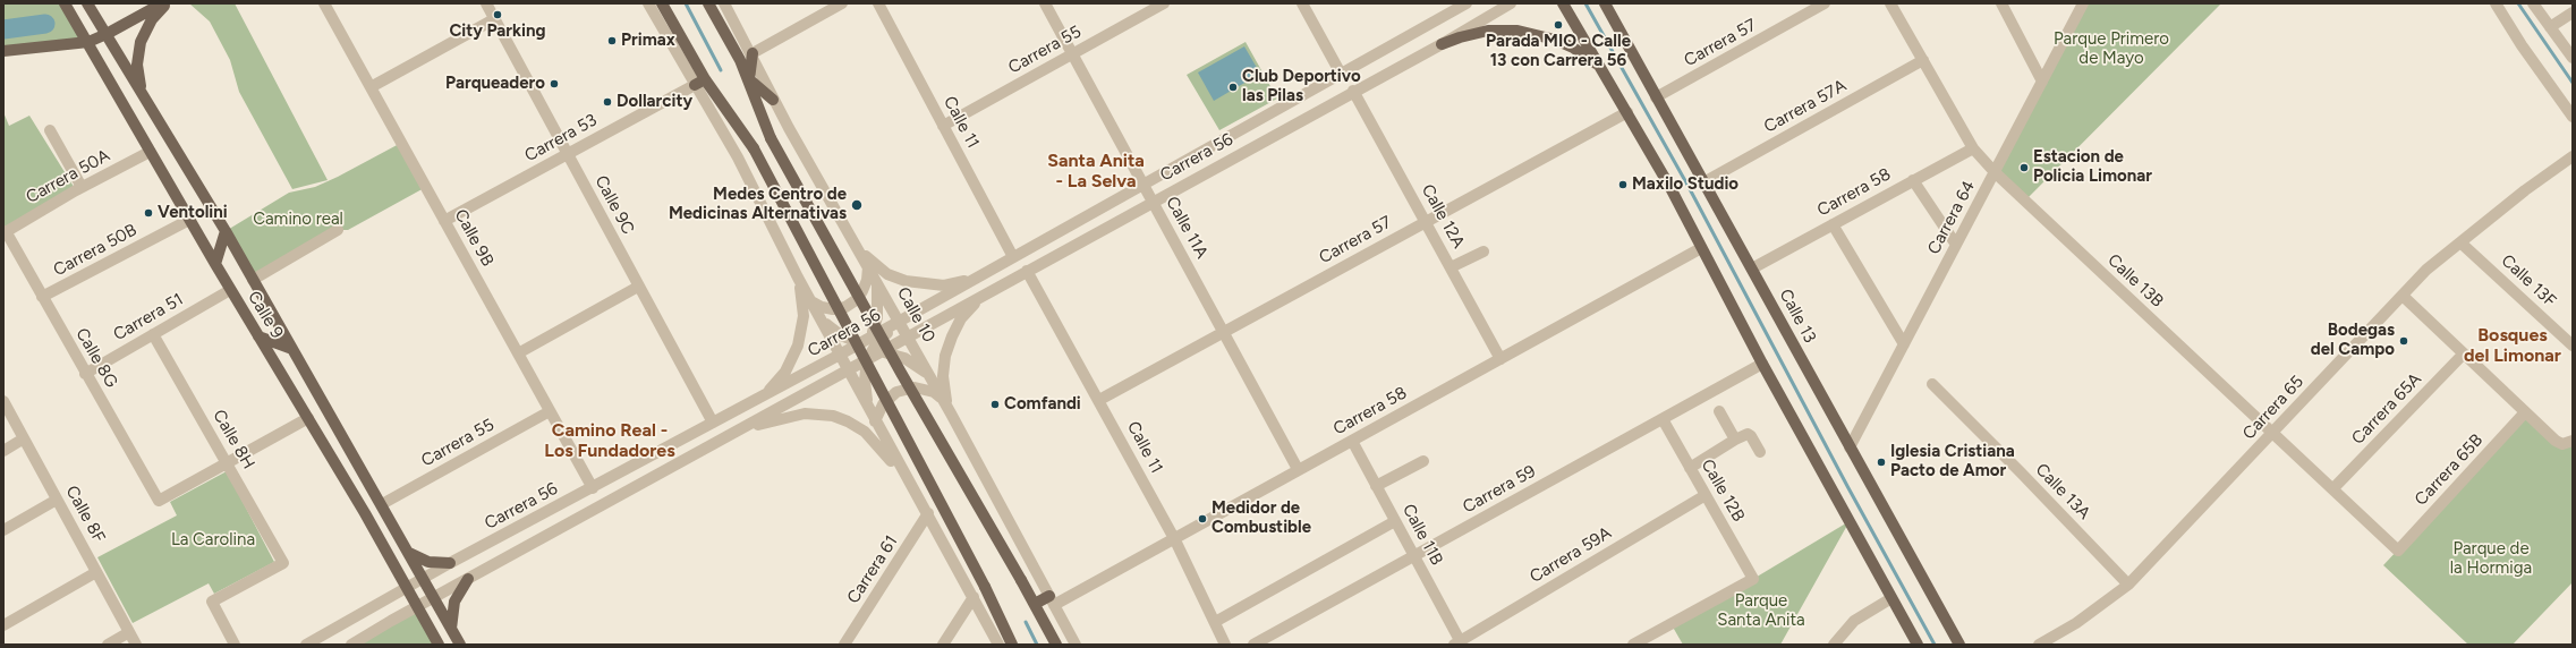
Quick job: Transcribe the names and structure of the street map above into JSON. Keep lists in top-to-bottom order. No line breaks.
{"streets":{"main road":["Calle 9","Calle 13"],"street":["Carrera 57","Carrera 55","Carrera 57A","Calle 11","Carrera 53","Carrera 56","Carrera 50A","Carrera 58","Calle 9C","Calle 12A","Carrera 64","Calle 11A","Calle 9B","Carrera 50B","Calle 13B","Calle 13F","Calle 10","Carrera 51","Calle 8G","Carrera 65","Carrera 65A","Calle 8H","Carrera 65B","Carrera 59","Calle 12B","Calle 13A","Calle 8F","Calle 11B","Carrera 59A","Carrera 61"]},"crossings":[["Carrera 57","Calle 11"],["Carrera 57","Calle 12A"],["Carrera 57","Calle 11A"],["Carrera 57","Calle 13"],["Carrera 55","Calle 11"],["Carrera 55","Calle 11A"],["Carrera 55","Calle 9B"],["Carrera 55","Calle 9"],["Carrera 57A","Calle 13B"],["Carrera 57A","Calle 13"],["Calle 11","Carrera 56"],["Calle 11","Carrera 58"],["Carrera 53","Calle 9C"],["Carrera 53","Calle 9B"],["Carrera 56","Calle 9C"],["Carrera 56","Calle 12A"],["Carrera 56","Calle 11A"],["Carrera 56","Calle 9B"],["Carrera 56","Calle 9"],["Carrera 56","Calle 10"],["Carrera 50A","Calle 9"],["Carrera 50A","Calle 8G"],["Carrera 58","Calle 12A"],["Carrera 58","Calle 11A"],["Carrera 58","Calle 13B"],["Carrera 58","Calle 10"],["Carrera 58","Calle 13"],["Carrera 58","Calle 11B"],["Carrera 64","Calle 13B"],["Carrera 64","Calle 13"],["Carrera 50B","Calle 9"],["Carrera 50B","Calle 8G"],["Calle 13B","Carrera 65"],["Calle 13B","Carrera 65A"],["Calle 13B","Carrera 65B"],["Calle 13F","Carrera 65"],["Calle 9","Carrera 51"],["Carrera 51","Calle 8G"],["Carrera 51","Calle 8H"],["Calle 8G","Calle 8H"],["Carrera 65","Calle 13A"],["Carrera 59","Calle 12B"],["Carrera 59","Calle 11B"],["Calle 12B","Carrera 59A"],["Calle 11B","Carrera 59A"]],"districts":["Santa Anita - La Selva","Bosques del Limonar","Camino Real - Los Fundadores"],"parks":["Parque Primero de Mayo","Camino real","La Carolina","Parque de la Hormiga","Parque Santa Anita"],"places":["City Parking","Parada MIO - Calle 13 con Carrera 56","Primax","Parqueadero","Club Deportivo las Pilas","Dollarcity","Estacion de Policia Limonar","Maxilo Studio","Medes Centro de Medicinas Alternativas","Ventolini","Bodegas del Campo","Comfandi","Iglesia Cristiana Pacto de Amor","Medidor de Combustible"]}
